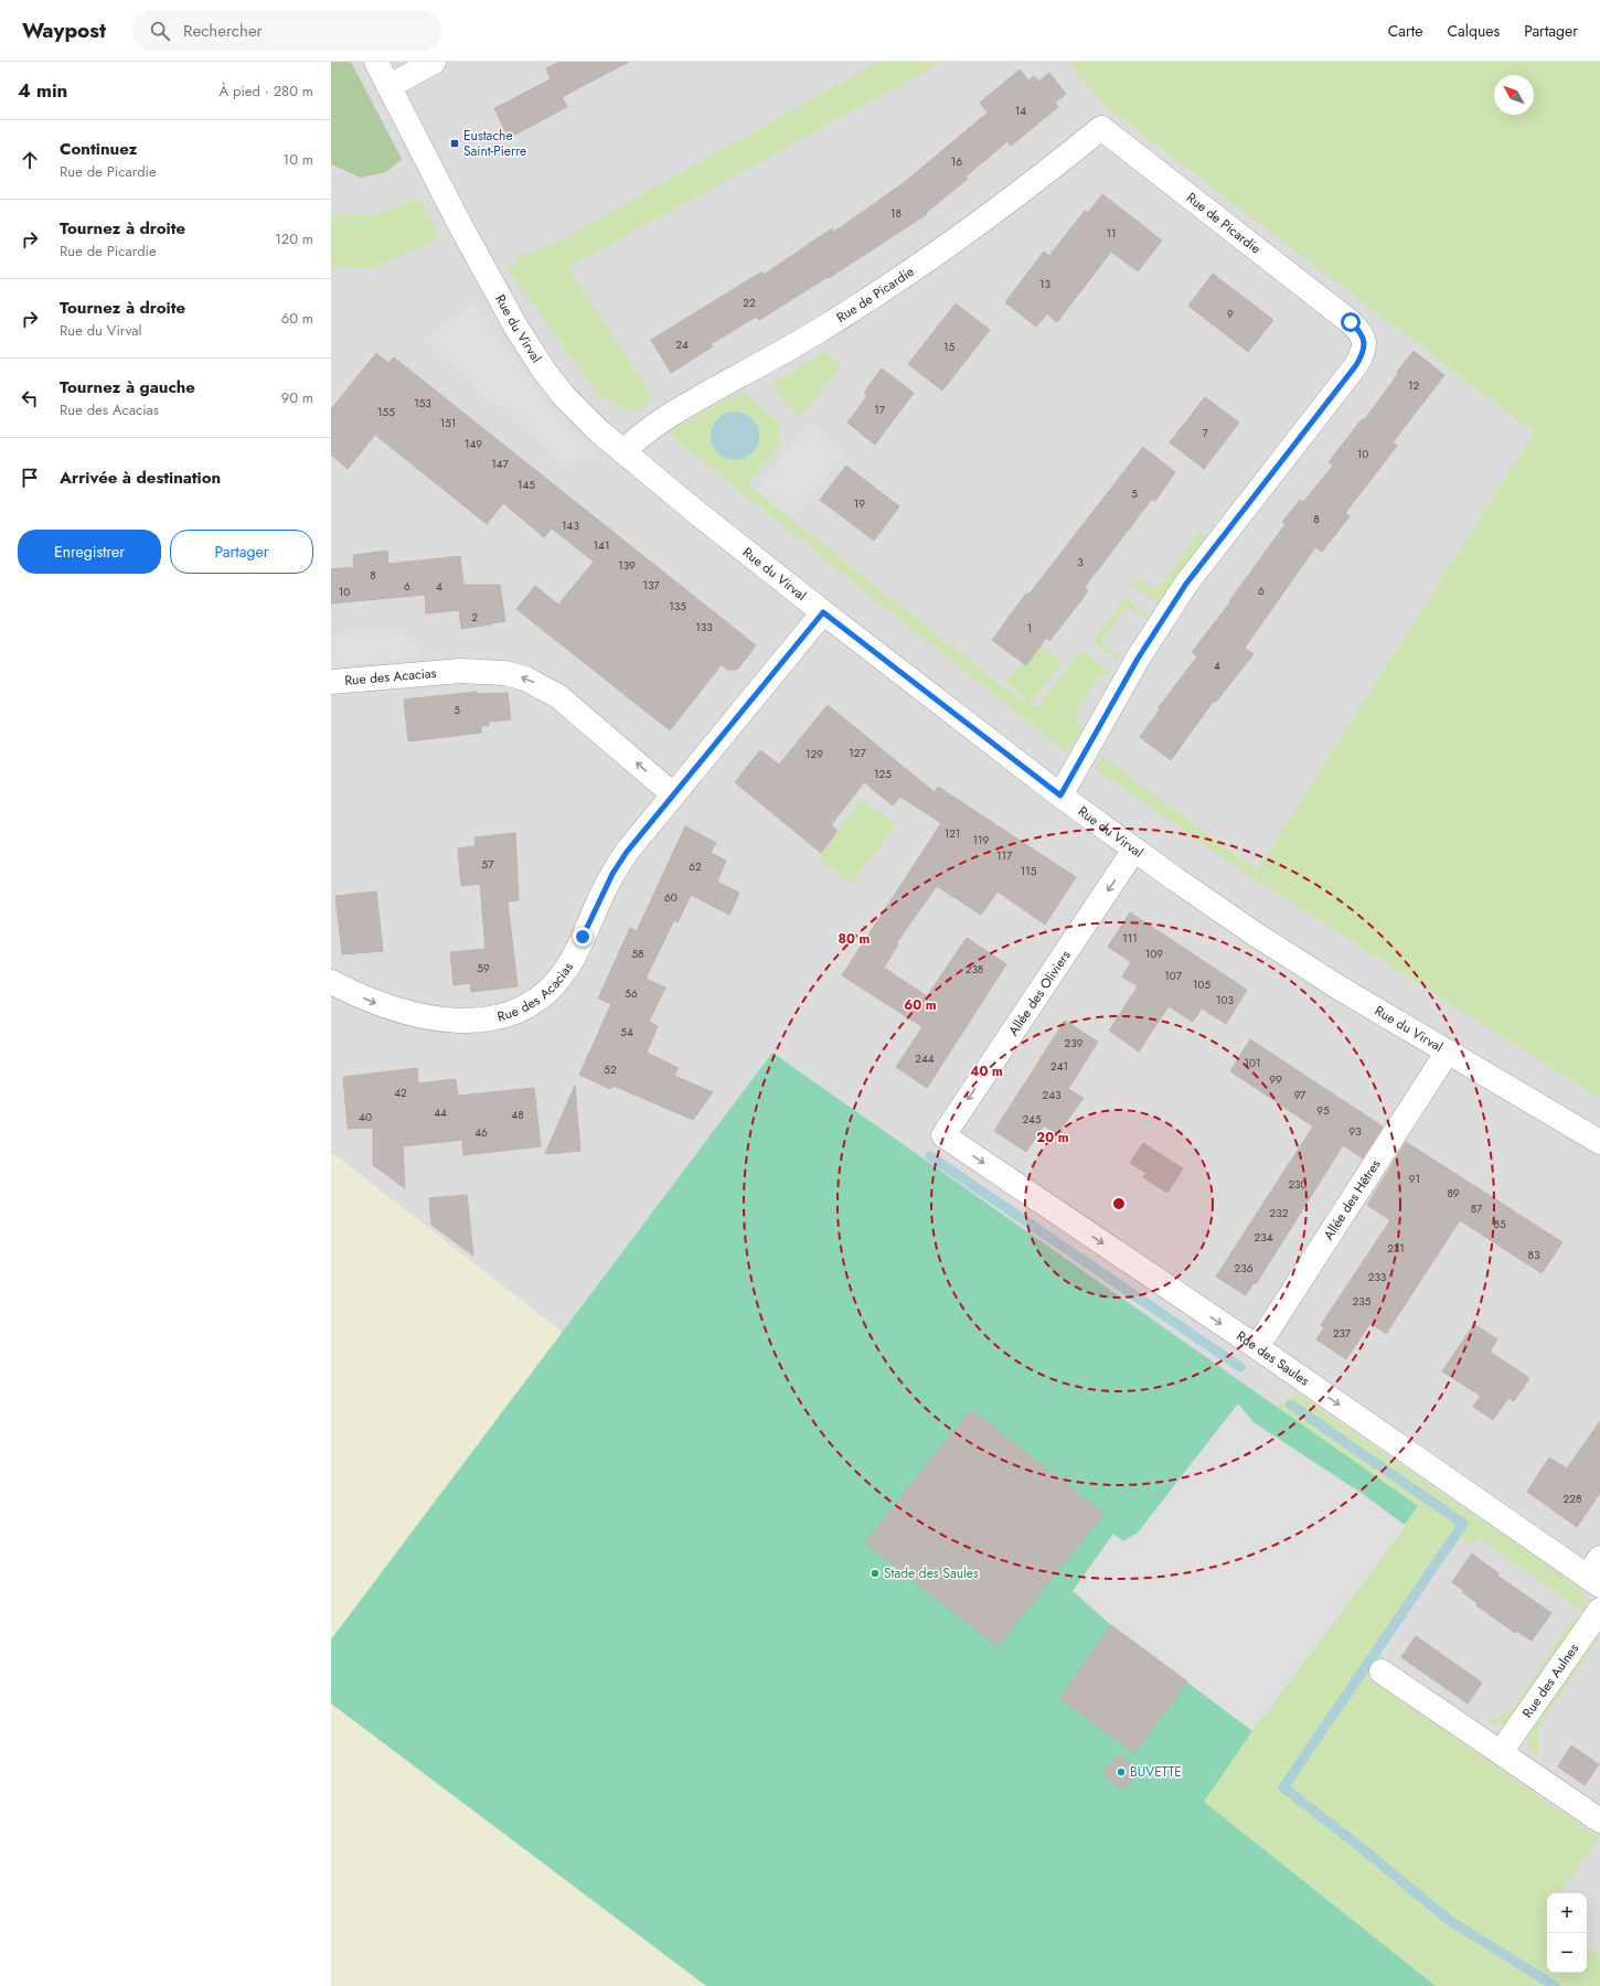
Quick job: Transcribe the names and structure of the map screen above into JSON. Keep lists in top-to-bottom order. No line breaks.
{"streets":{"street":["Rue de Picardie","Rue du Virval","Rue des Acacias","Allée des Oliviers","Allée des Hêtres","Rue des Saules","Rue des Aulnes"]},"crossings":[["Rue de Picardie","Rue du Virval"],["Rue du Virval","Rue des Acacias"],["Rue du Virval","Allée des Oliviers"],["Rue du Virval","Allée des Hêtres"],["Allée des Oliviers","Rue des Saules"],["Allée des Hêtres","Rue des Saules"]],"one_way":["Allée des Oliviers","Rue des Saules"],"places":{"transit":["Eustache Saint-Pierre"],"other":["Stade des Saules","BUVETTE"]},"house_numbers":["14","16","18","11","13","22","9","24","15","12","153","17","155","151","7","149","10","147","145","5","19","8","143","141","3","139","8","137","6","4","6","10","135","2","133","1","4","5","127","129","125","121","119","117","57","62","115","60","111","58","109","59","238","107","105","56","103","54","239","244","101","241","52","99","42","243","97","95","44","48","40","245","93","46","91","230","89","87","232","85","234","231","83","236","233","235","237","228"],"north":"top left","page":{"header":"Waypost","search":"Rechercher","nav":["Carte","Calques","Partager"],"heading":["4 min","À pied · 280 m"],"list":[["Continuez","Rue de Picardie","10 m"],["Tournez à droite","Rue de Picardie","120 m"],["Tournez à droite","Rue du Virval","60 m"],["Tournez à gauche","Rue des Acacias","90 m"],"Arrivée à destination"],"buttons":["Enregistrer","Partager"],"map_buttons":["+","−"]},"rings":["80 m","60 m","40 m","20 m"]}
